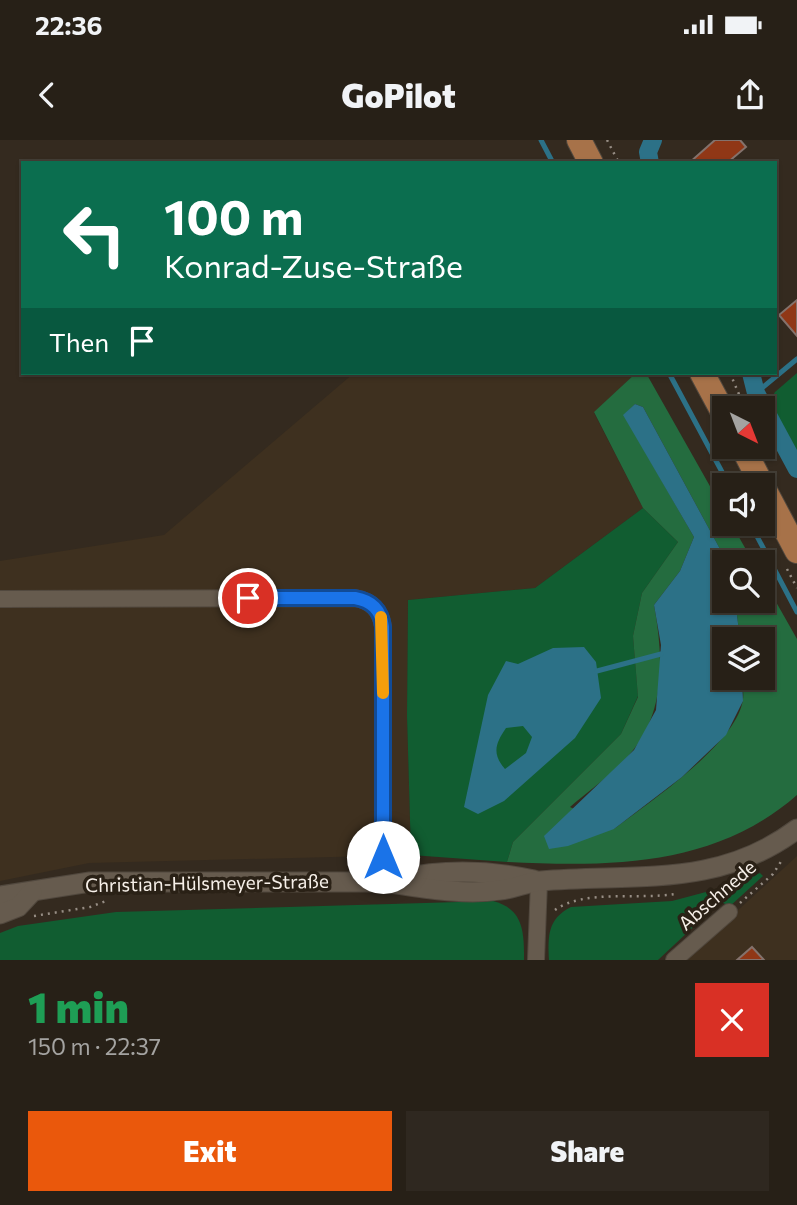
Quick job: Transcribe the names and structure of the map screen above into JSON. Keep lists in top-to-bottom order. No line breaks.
{"streets":{"street":["Christian-Hülsmeyer-Straße","Abschnede"]},"north":"bottom right","page":{"status":"22:36","header":"GoPilot","turn":["100 m","Konrad-Zuse-Straße"],"then":"Then","heading":["1 min","150 m · 22:37"],"buttons":["Exit","Share"]}}
